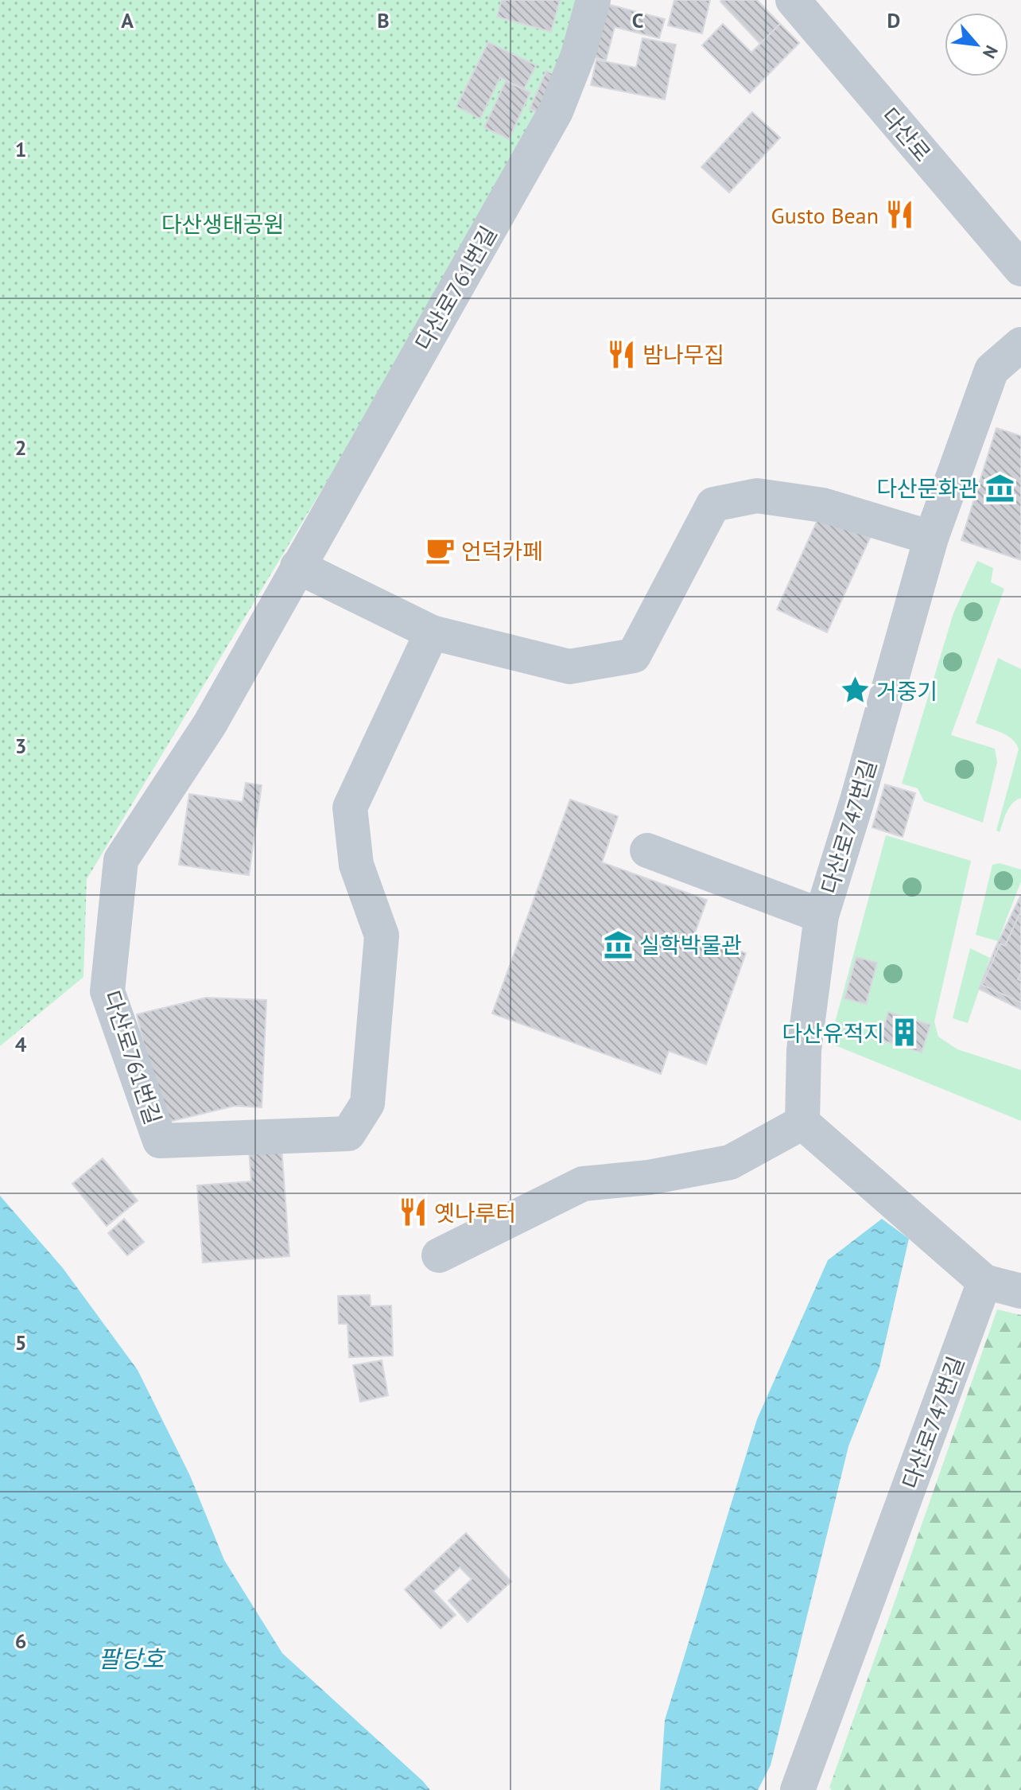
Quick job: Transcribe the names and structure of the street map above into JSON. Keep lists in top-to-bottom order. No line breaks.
{"streets":{"street":["다산로","다산로761번길","다산로747번길"]},"water":["팔당호"],"parks":["다산생태공원"],"places":{"restaurant":["Gusto Bean","밤나무집","옛나루터"],"museum":["다산문화관","실학박물관"],"cafe":["언덕카페"],"place":["거중기"],"building":["다산유적지"]},"north":"bottom right","grid":{"columns":["A","B","C","D"],"rows":["1","2","3","4","5","6"]}}
